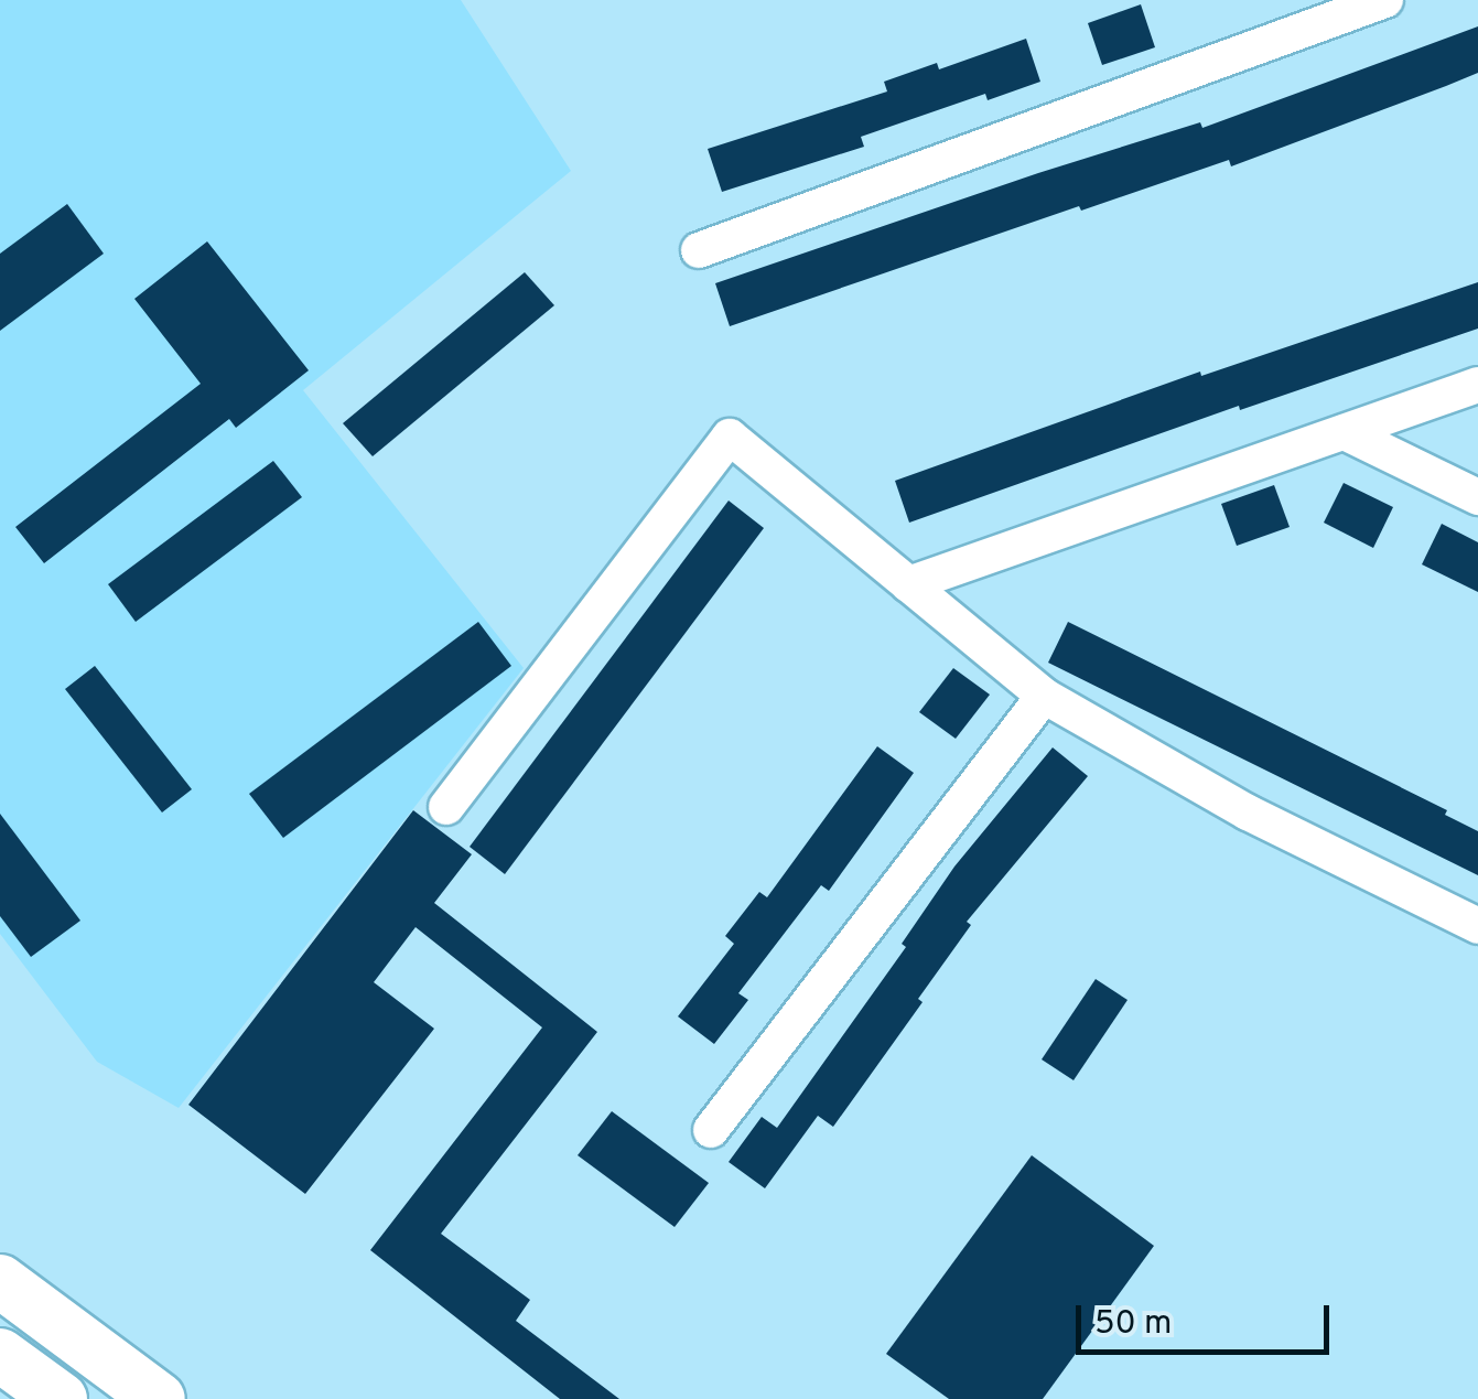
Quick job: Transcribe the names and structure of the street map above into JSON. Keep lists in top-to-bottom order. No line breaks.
{"scale_bar":"50 m"}
